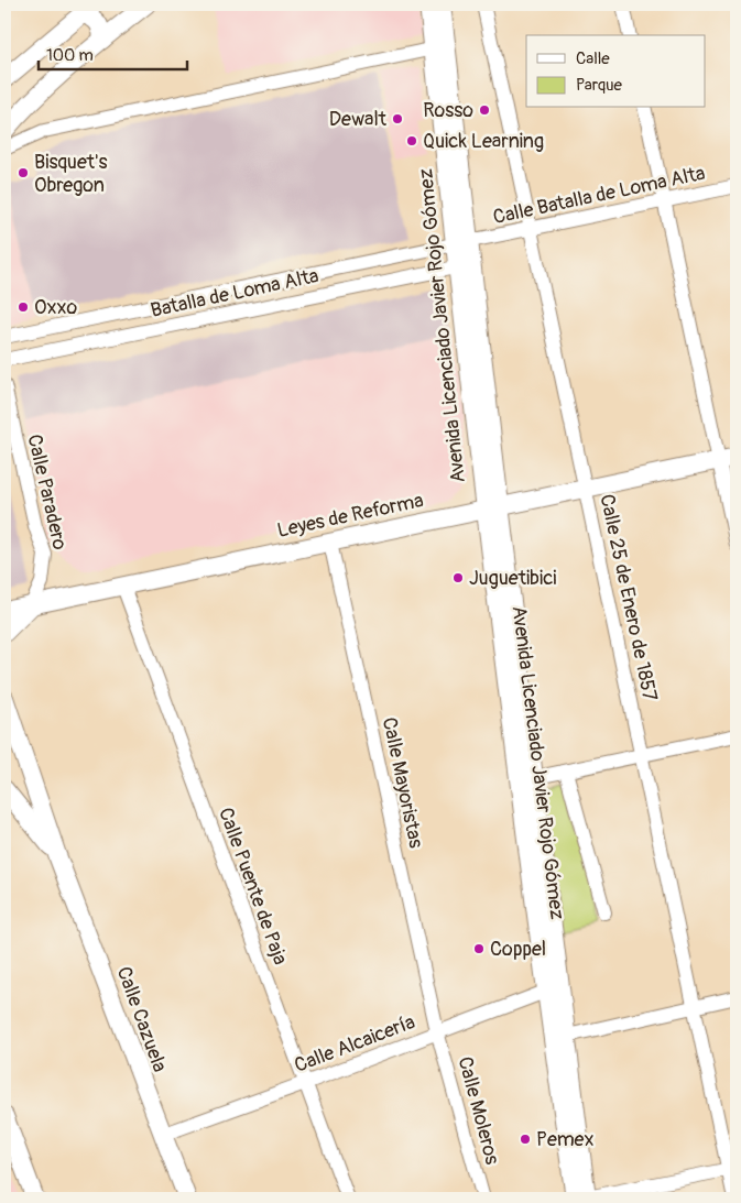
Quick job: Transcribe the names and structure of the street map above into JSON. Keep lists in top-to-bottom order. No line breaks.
{"streets":{"main road":["Avenida Licenciado Javier Rojo Gómez","Leyes de Reforma","Calle Cazuela"],"street":["Calle Batalla de Loma Alta","Batalla de Loma Alta","Calle Paradero","Calle 25 de Enero de 1857","Calle Mayoristas","Calle Puente de Paja","Calle Alcaicería","Calle Moleros"]},"crossings":[["Calle Batalla de Loma Alta","Batalla de Loma Alta"],["Calle Batalla de Loma Alta","Avenida Licenciado Javier Rojo Gómez"],["Calle Batalla de Loma Alta","Calle 25 de Enero de 1857"],["Batalla de Loma Alta","Avenida Licenciado Javier Rojo Gómez"],["Avenida Licenciado Javier Rojo Gómez","Leyes de Reforma"],["Avenida Licenciado Javier Rojo Gómez","Calle Alcaicería"],["Calle Paradero","Leyes de Reforma"],["Leyes de Reforma","Calle 25 de Enero de 1857"],["Leyes de Reforma","Calle Mayoristas"],["Leyes de Reforma","Calle Puente de Paja"],["Calle Mayoristas","Calle Alcaicería"],["Calle Mayoristas","Calle Moleros"],["Calle Puente de Paja","Calle Alcaicería"],["Calle Cazuela","Calle Alcaicería"],["Calle Alcaicería","Calle Moleros"]],"places":["Rosso","Dewalt","Quick Learning","Bisquet's Obregon","Oxxo","Juguetibici","Coppel","Pemex"],"legend":["Calle","Parque"],"scale_bar":"100 m"}
